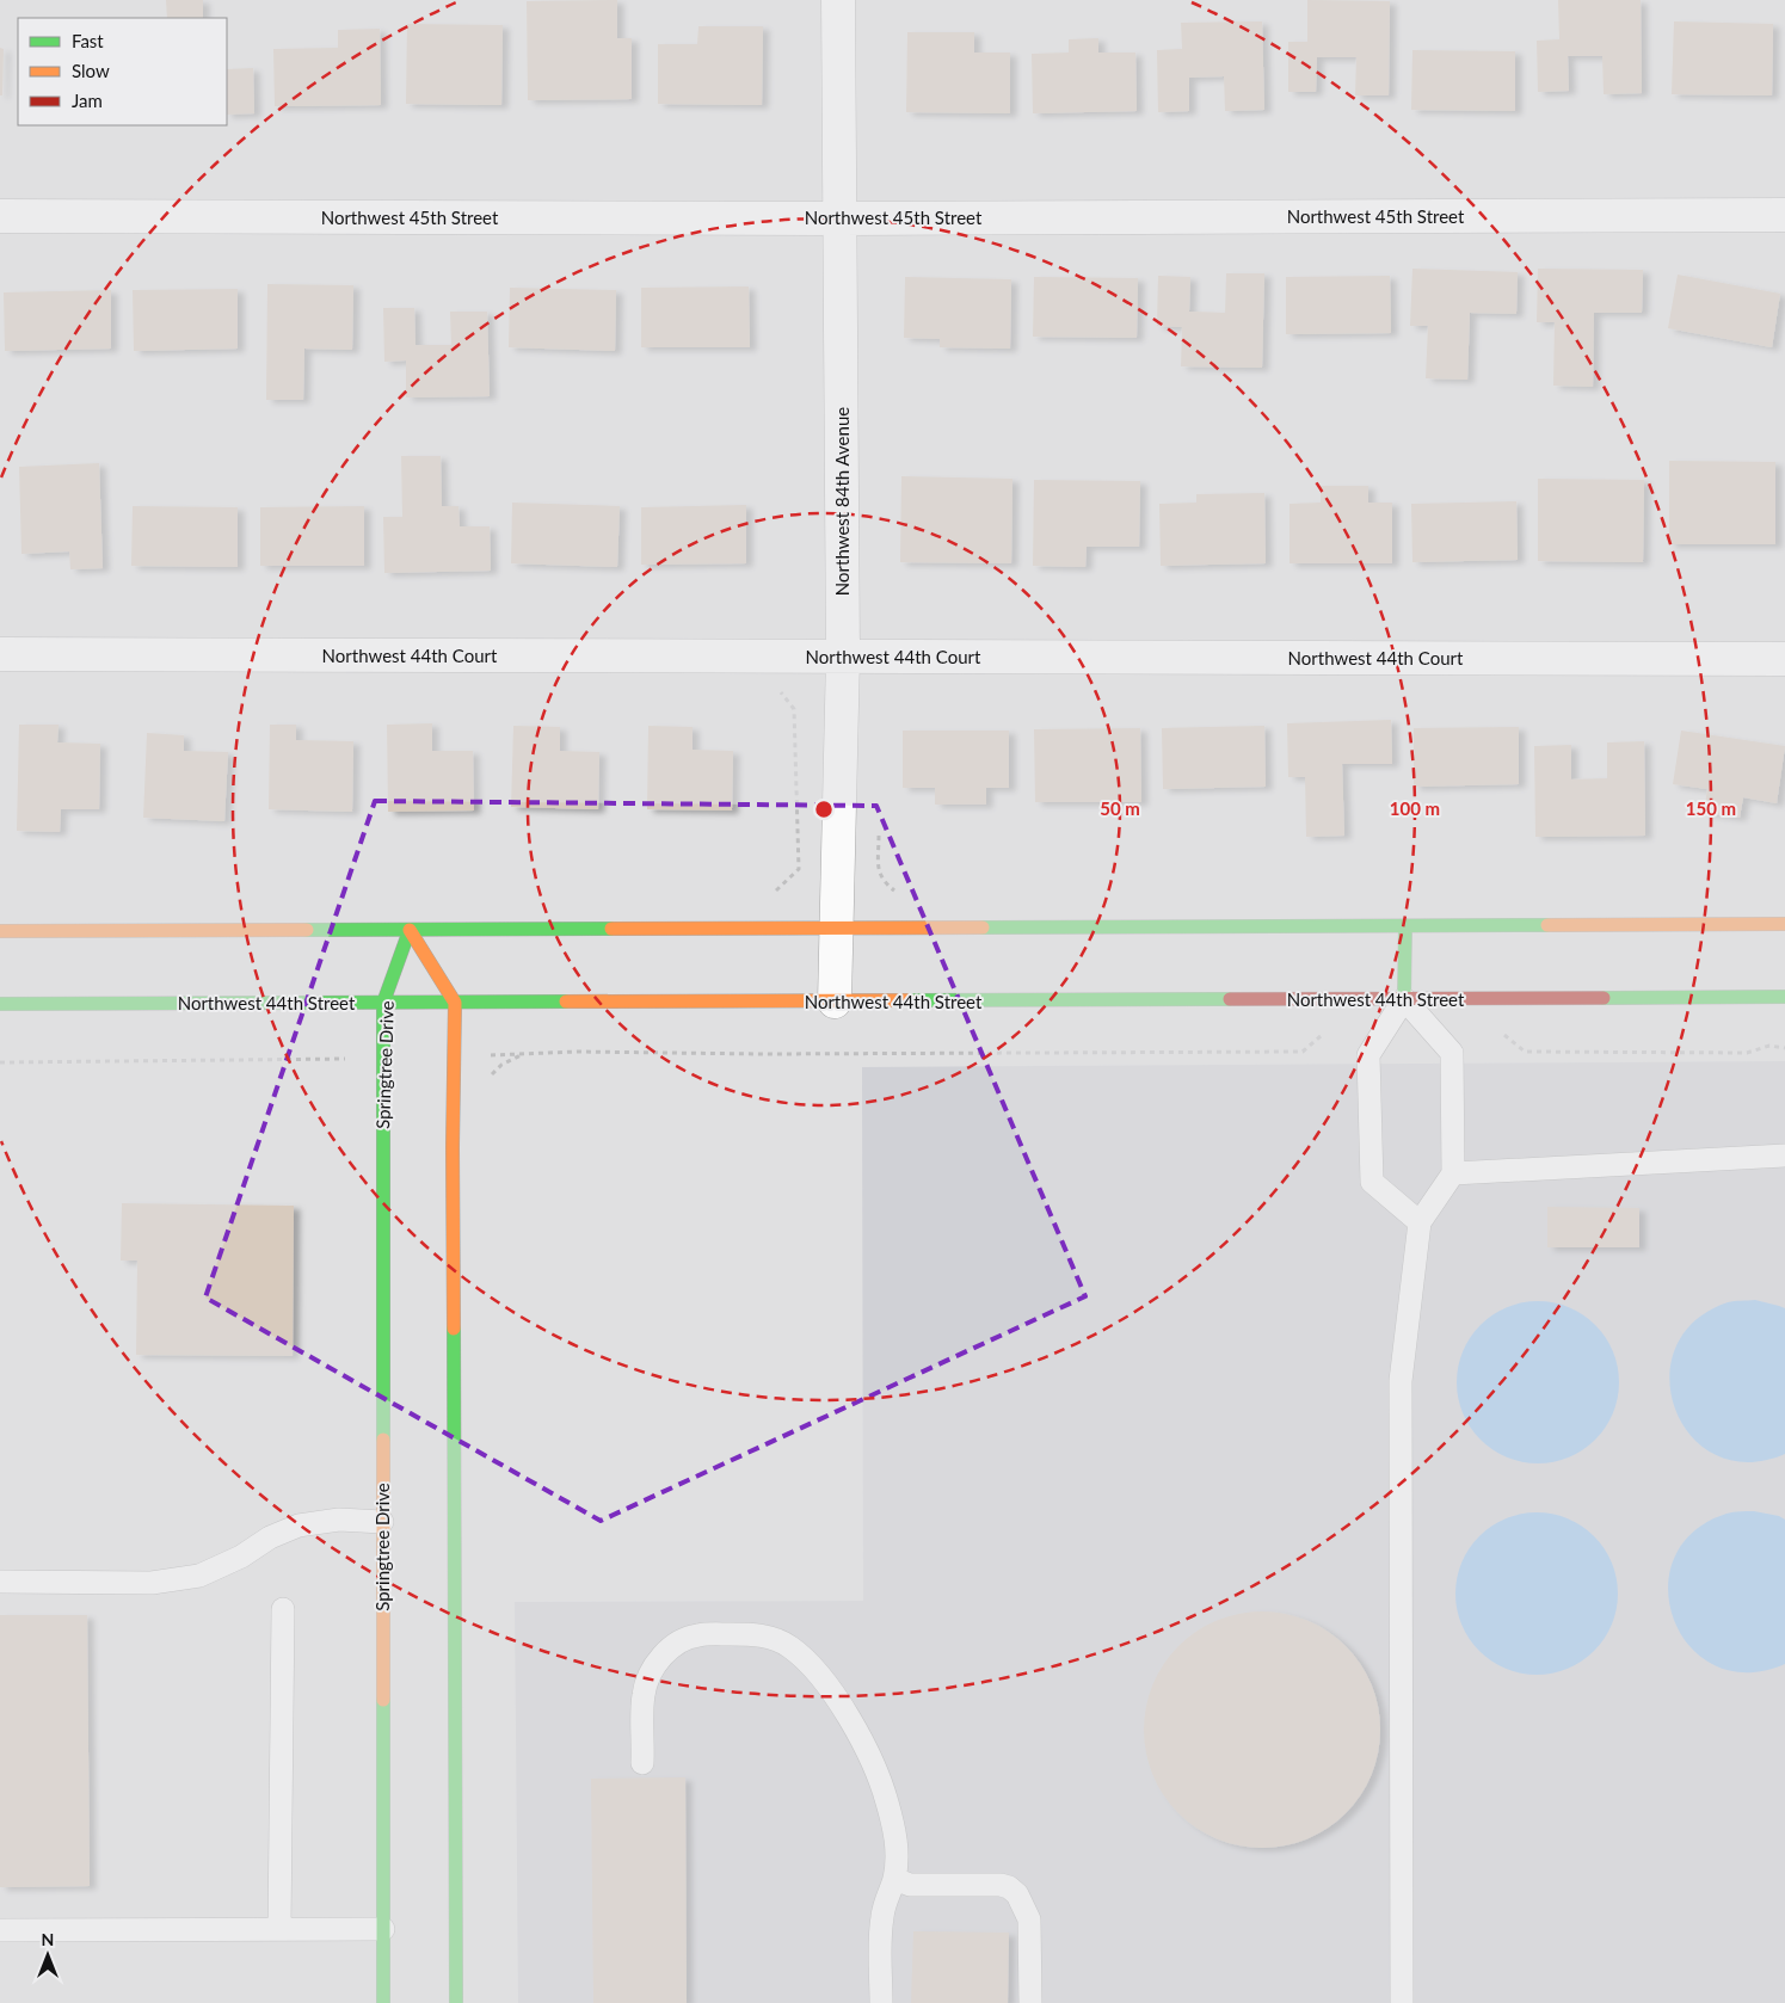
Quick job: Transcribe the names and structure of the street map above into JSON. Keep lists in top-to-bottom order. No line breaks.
{"streets":{"street":["Northwest 45th Street","Northwest 84th Avenue","Northwest 44th Court","Northwest 44th Street","Springtree Drive"]},"crossings":[["Northwest 45th Street","Northwest 84th Avenue"],["Northwest 84th Avenue","Northwest 44th Court"],["Northwest 84th Avenue","Northwest 44th Street"],["Northwest 44th Street","Springtree Drive"]],"legend":["Fast","Slow","Jam"],"north":"top","rings":["50 m","100 m","150 m"]}
